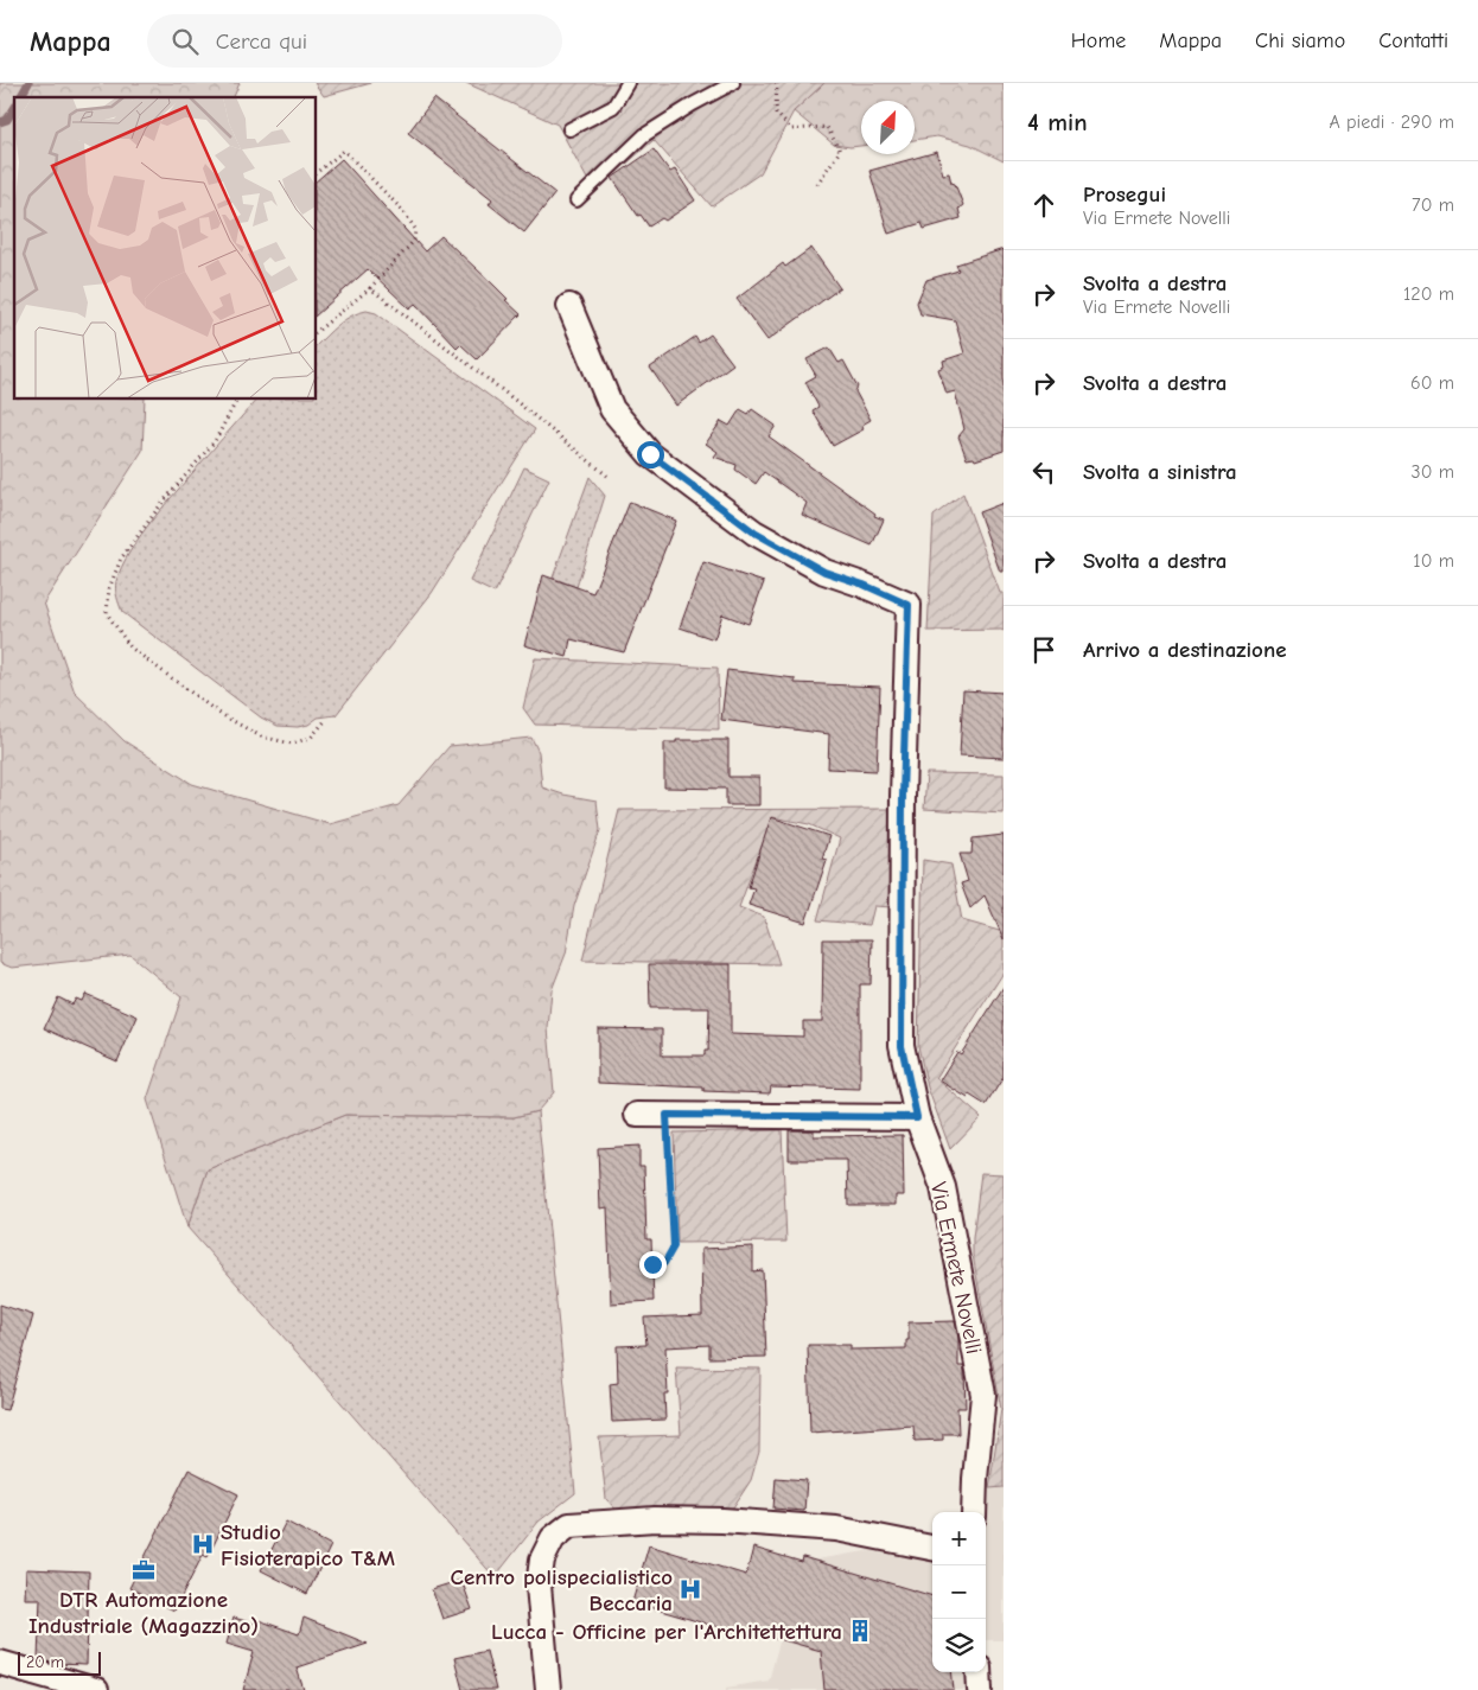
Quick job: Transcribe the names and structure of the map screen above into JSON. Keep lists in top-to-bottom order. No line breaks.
{"streets":{"street":["Via Ermete Novelli"]},"places":{"hospital":["Studio Fisioterapico T&M","Centro polispecialistico Beccaria"],"office":["DTR Automazione Industriale (Magazzino)"],"building":["Lucca - Officine per l'Architettettura"]},"scale_bar":"20 m","north":"top right","page":{"header":"Mappa","search":"Cerca qui","nav":["Home","Mappa","Chi siamo","Contatti"],"heading":["4 min","A piedi · 290 m"],"list":[["Prosegui","Via Ermete Novelli","70 m"],["Svolta a destra","Via Ermete Novelli","120 m"],["Svolta a destra","60 m"],["Svolta a sinistra","30 m"],["Svolta a destra","10 m"],"Arrivo a destinazione"],"map_buttons":["+","−"],"scale":"20 m"}}
